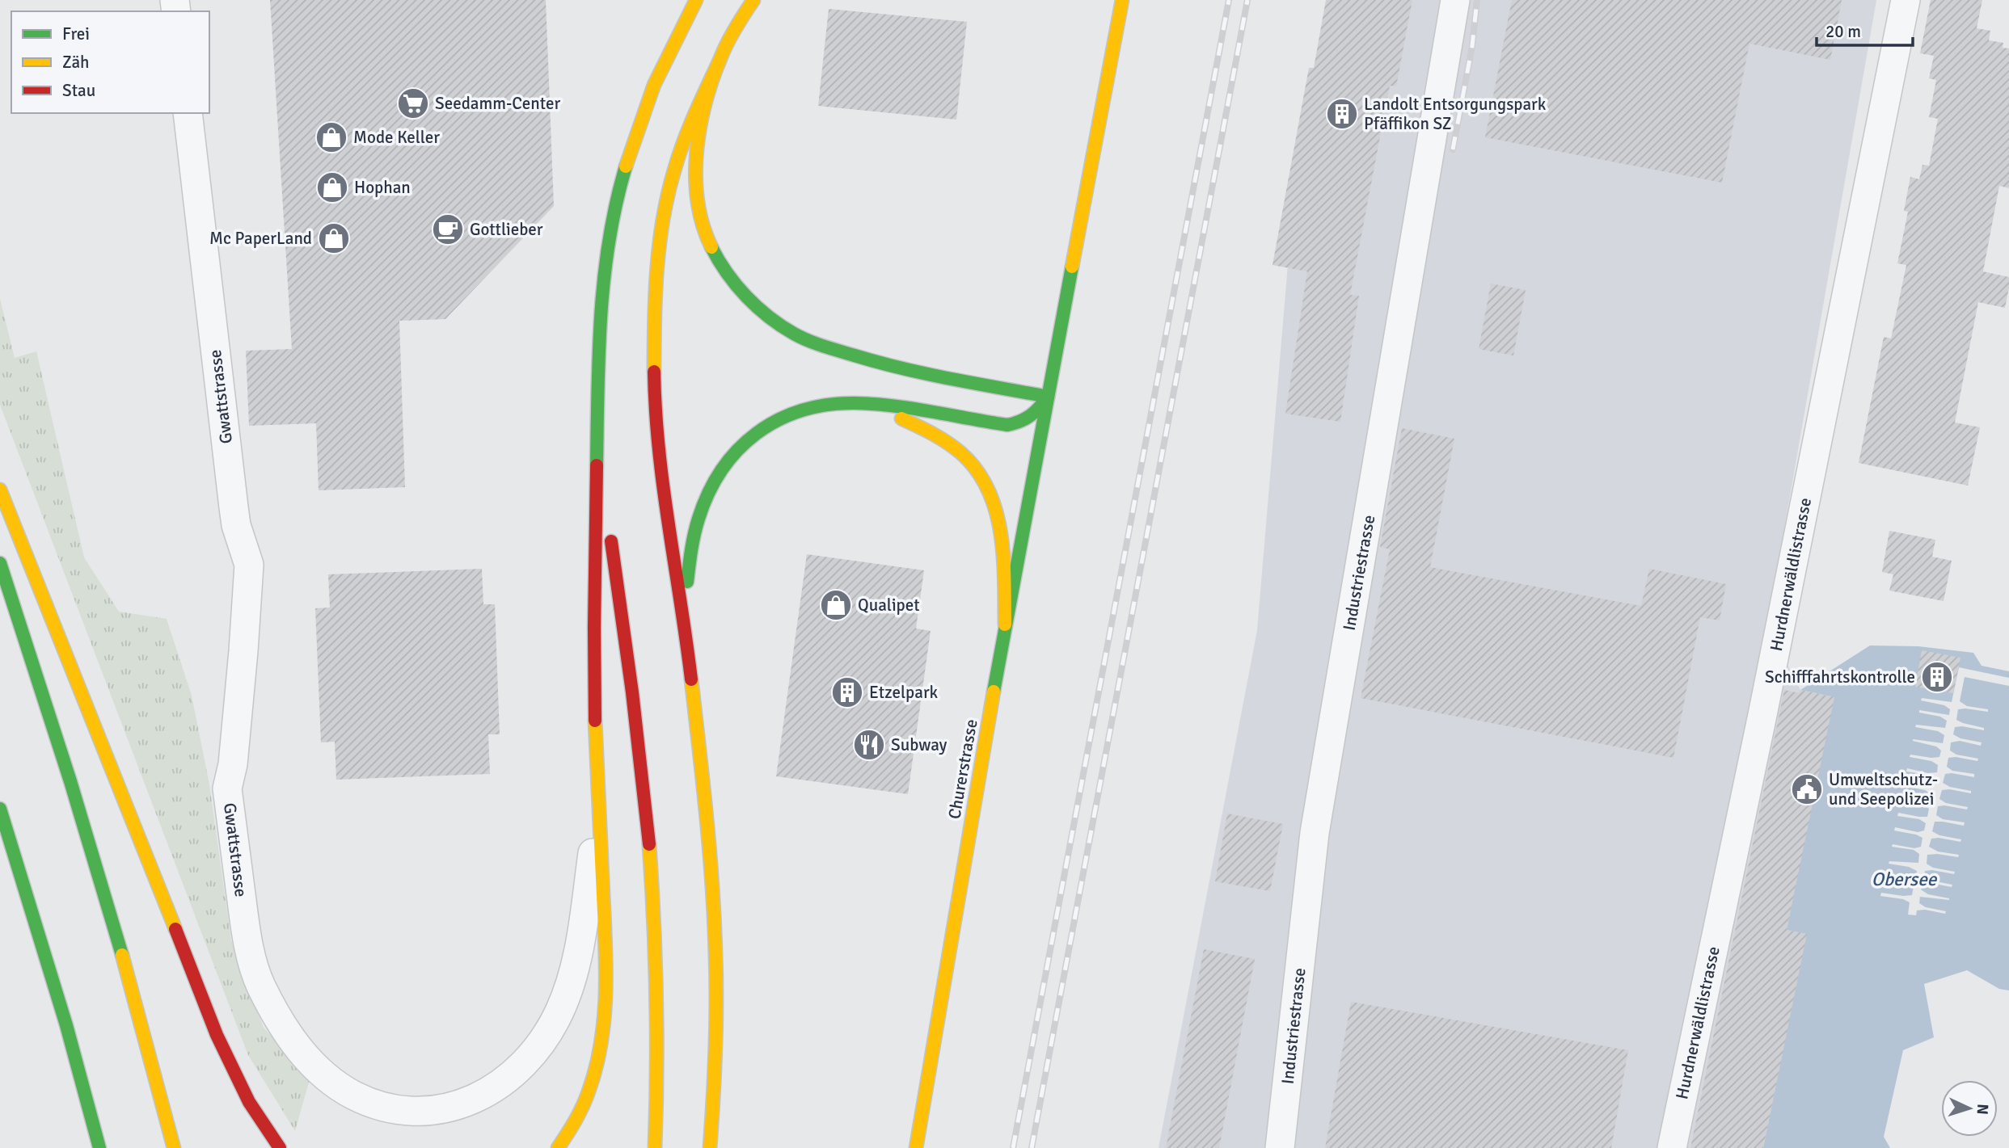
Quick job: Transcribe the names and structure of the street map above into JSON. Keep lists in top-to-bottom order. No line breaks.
{"streets":{"main road":["Churerstrasse"],"street":["Gwattstrasse","Industriestrasse","Hurdnerwäldlistrasse"]},"water":["Obersee"],"places":{"supermarket":["Seedamm-Center"],"building":["Landolt Entsorgungspark Pfäffikon SZ","Schifffahrtskontrolle","Etzelpark"],"shop":["Mode Keller","Hophan","Mc PaperLand","Qualipet"],"cafe":["Gottlieber"],"restaurant":["Subway"],"public building":["Umweltschutz- und Seepolizei"]},"legend":["Frei","Zäh","Stau"],"scale_bar":"20 m","north":"right"}
